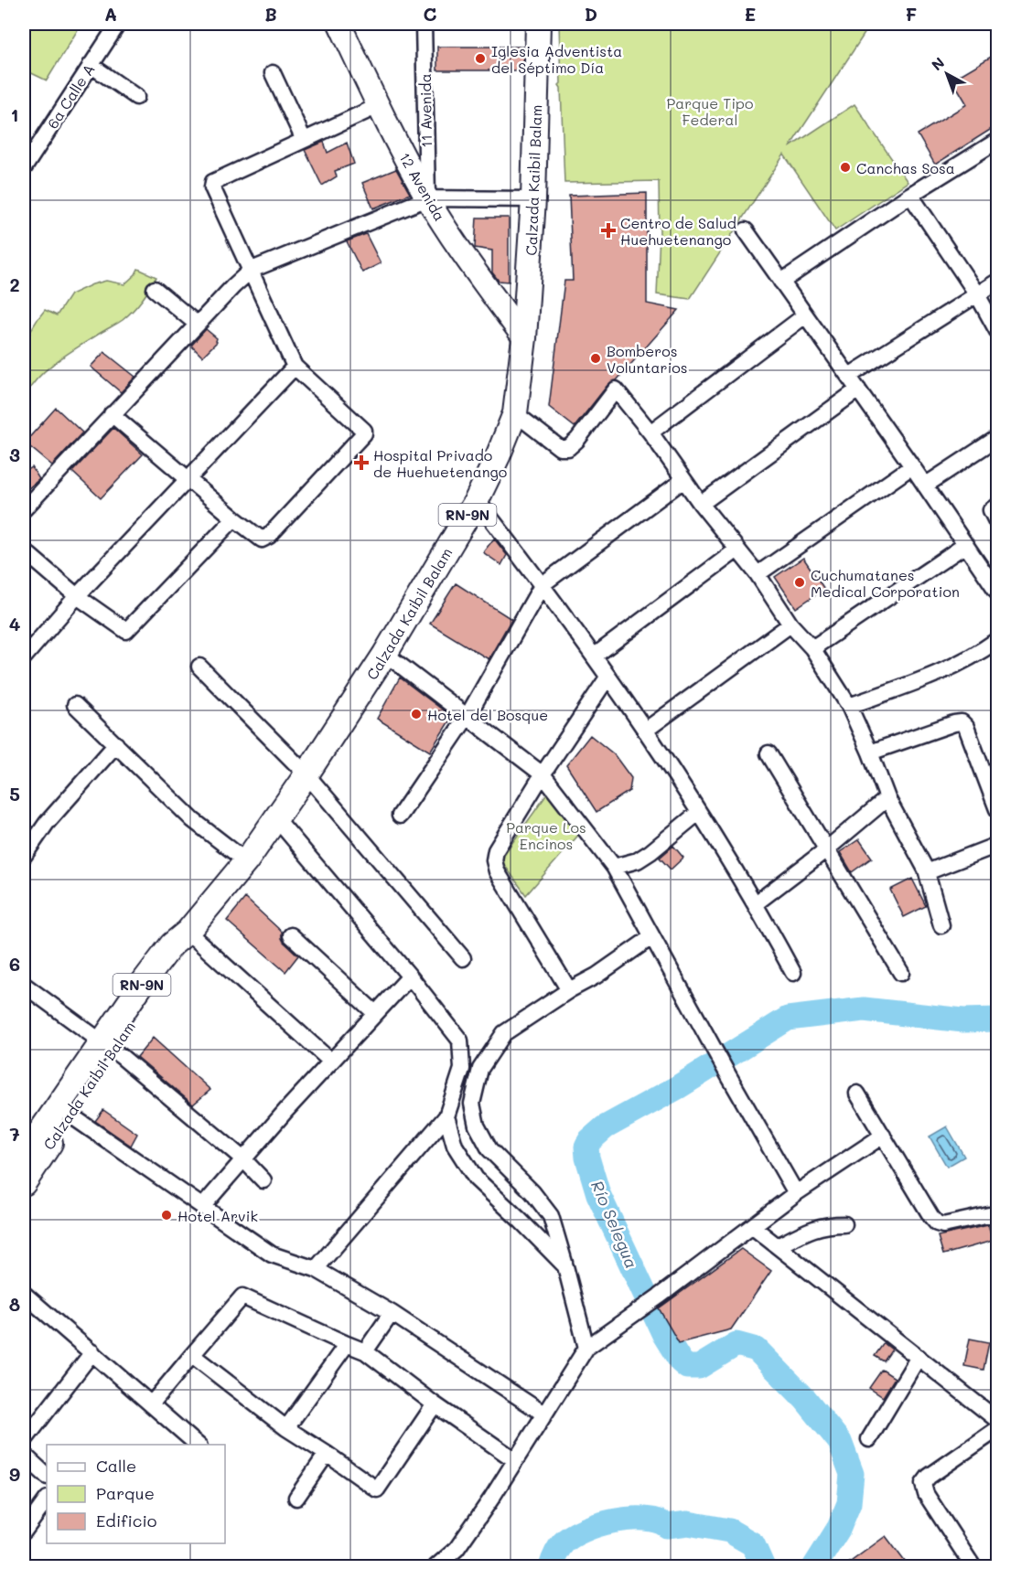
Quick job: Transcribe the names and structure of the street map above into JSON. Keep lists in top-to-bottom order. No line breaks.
{"streets":{"main road":["Calzada Kaibil Balam","RN-9N"],"street":["6a Calle A","11 Avenida","12 Avenida"]},"crossings":[["11 Avenida","12 Avenida"],["Calzada Kaibil Balam","12 Avenida"]],"water":["Río Selegua"],"parks":["Parque Tipo Federal","Parque Los Encinos"],"places":{"other":["Iglesia Adventista del Séptimo Día","Canchas Sosa","Bomberos Voluntarios","Cuchumatanes Medical Corporation","Hotel del Bosque","Hotel Arvik"],"health":["Centro de Salud Huehuetenango","Hospital Privado de Huehuetenango"]},"legend":["Calle","Parque","Edificio"],"north":"top left","grid":{"columns":["A","B","C","D","E","F"],"rows":["1","2","3","4","5","6","7","8","9"]}}
